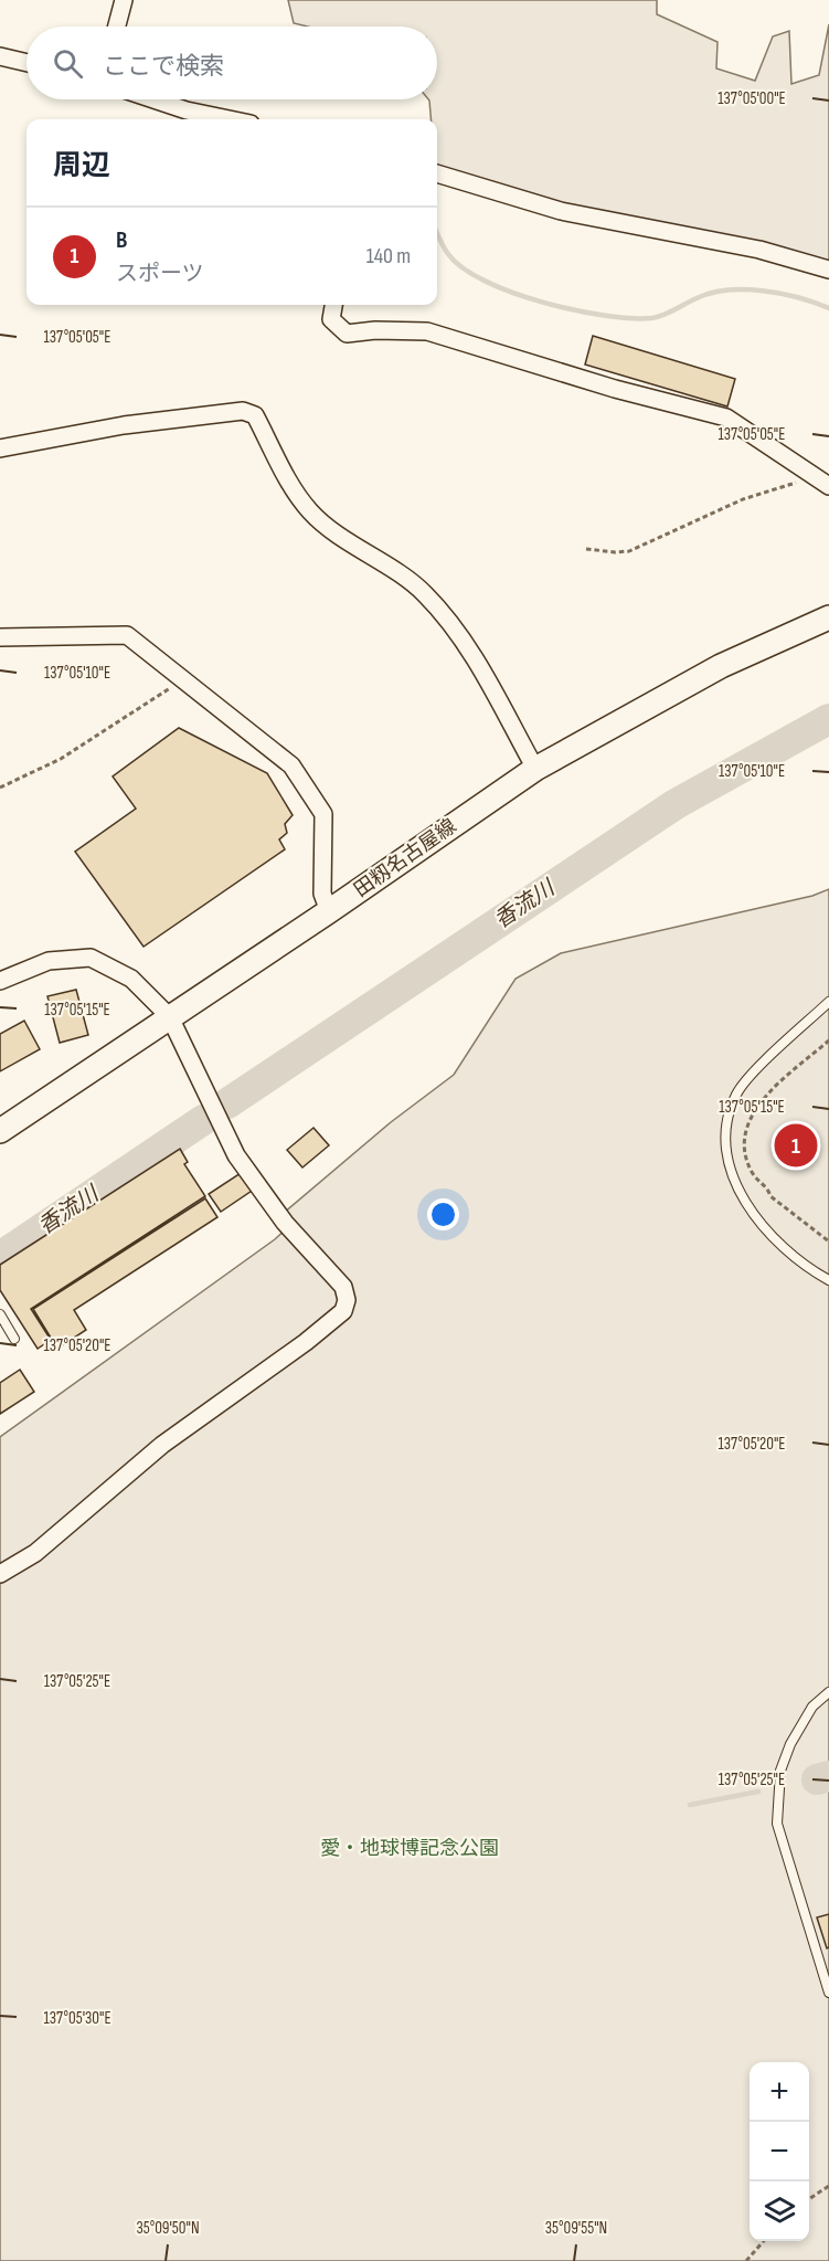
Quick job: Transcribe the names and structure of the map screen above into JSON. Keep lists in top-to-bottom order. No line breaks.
{"streets":{"main road":["田籾名古屋線"]},"water":["香流川"],"parks":["愛・地球博記念公園"],"page":{"search":"ここで検索","heading":"周辺","list":[{"mark":"1","name":"B","note":"スポーツ","value":"140 m"}],"pins":"1","map_buttons":["+","−"]},"coordinates":["137°05'00\"E","137°05'05\"E","137°05'10\"E","137°05'15\"E","137°05'20\"E","137°05'25\"E","137°05'30\"E","35°09'50\"N","35°09'55\"N"]}
